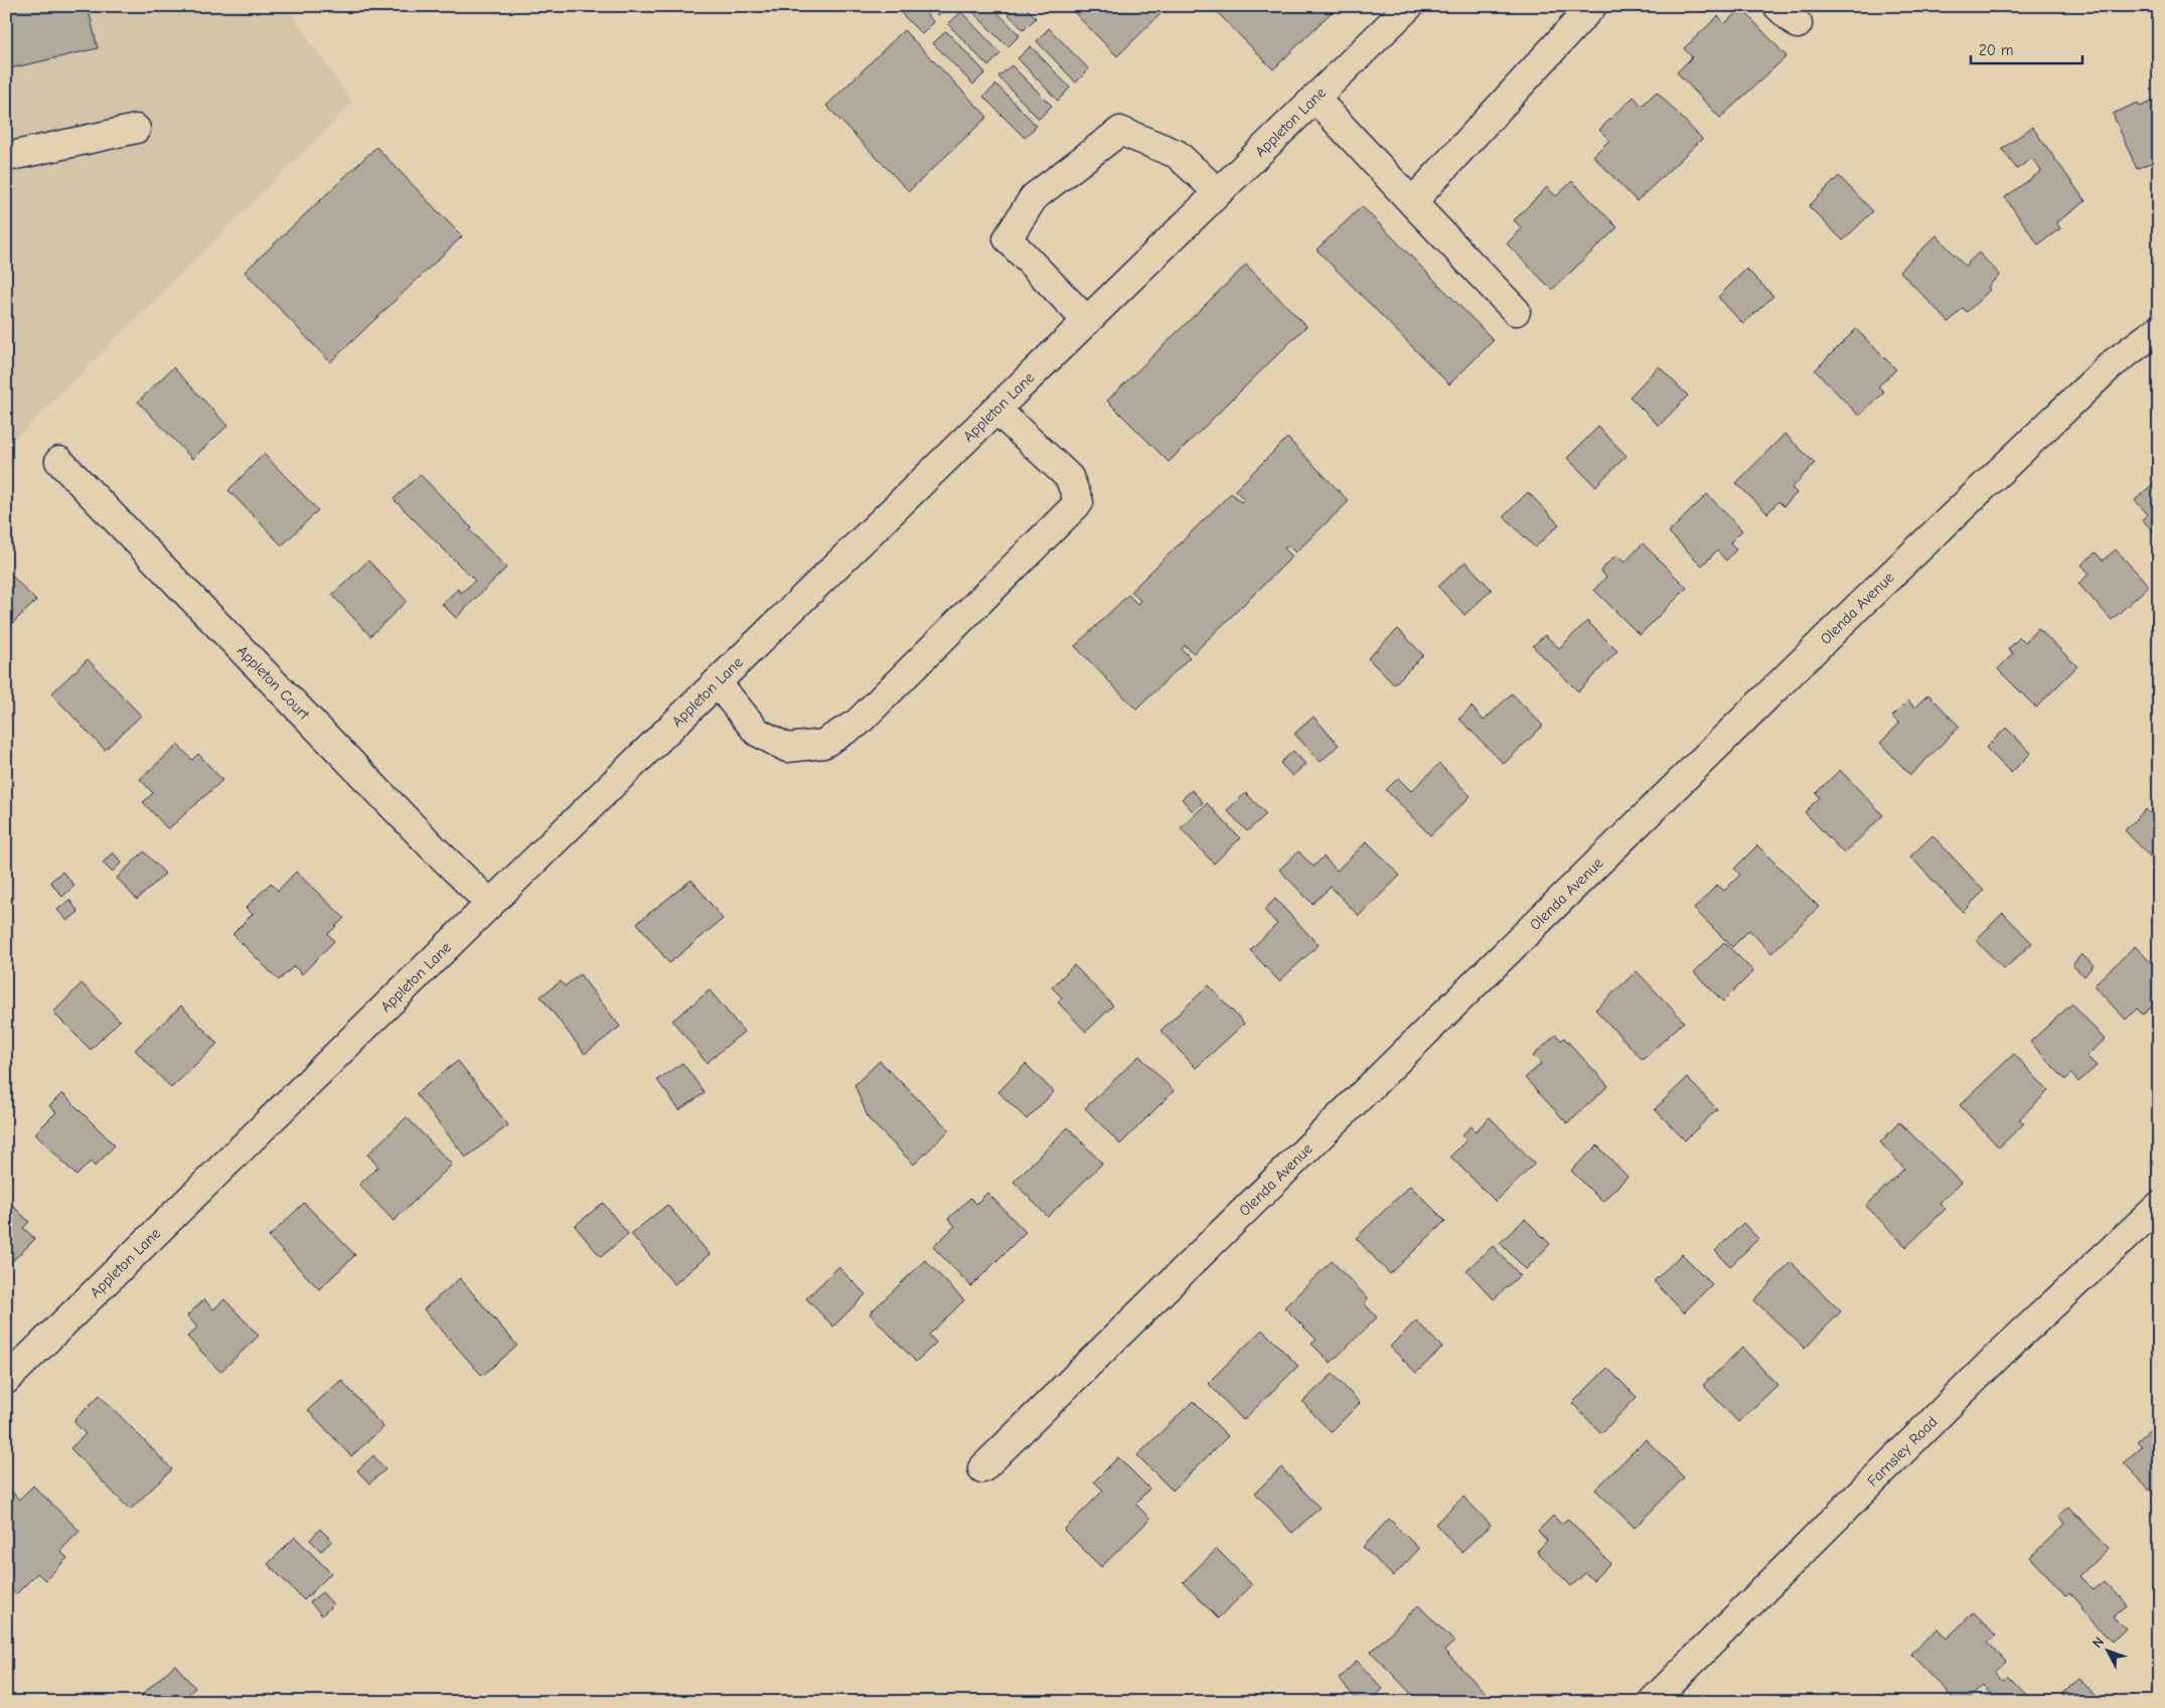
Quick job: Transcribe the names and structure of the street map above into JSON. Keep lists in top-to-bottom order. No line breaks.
{"streets":{"street":["Appleton Lane","Olenda Avenue","Appleton Court","Farnsley Road"]},"crossings":[["Appleton Lane","Appleton Court"]],"scale_bar":"20 m","north":"top left"}
